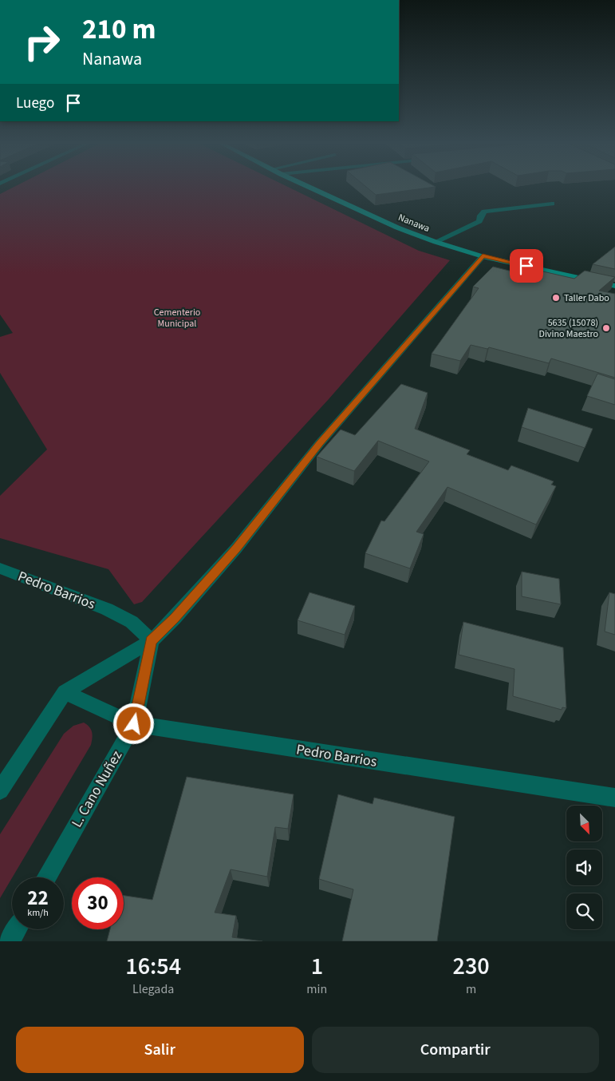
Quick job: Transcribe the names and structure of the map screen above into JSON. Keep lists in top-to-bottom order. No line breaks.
{"streets":{"street":["Nanawa","Pedro Barrios","L. Cano Nuñez"]},"crossings":[["Pedro Barrios","L. Cano Nuñez"]],"parks":["Cementerio Municipal"],"places":["Taller Dabo","5635 (15078) Divino Maestro"],"north":"bottom right","page":{"turn":["210 m","Nanawa"],"then":"Luego","speed":"22 km/h","limit":"30","eta":["16:54","Llegada","1","min","230","m"],"buttons":["Salir","Compartir"]}}
